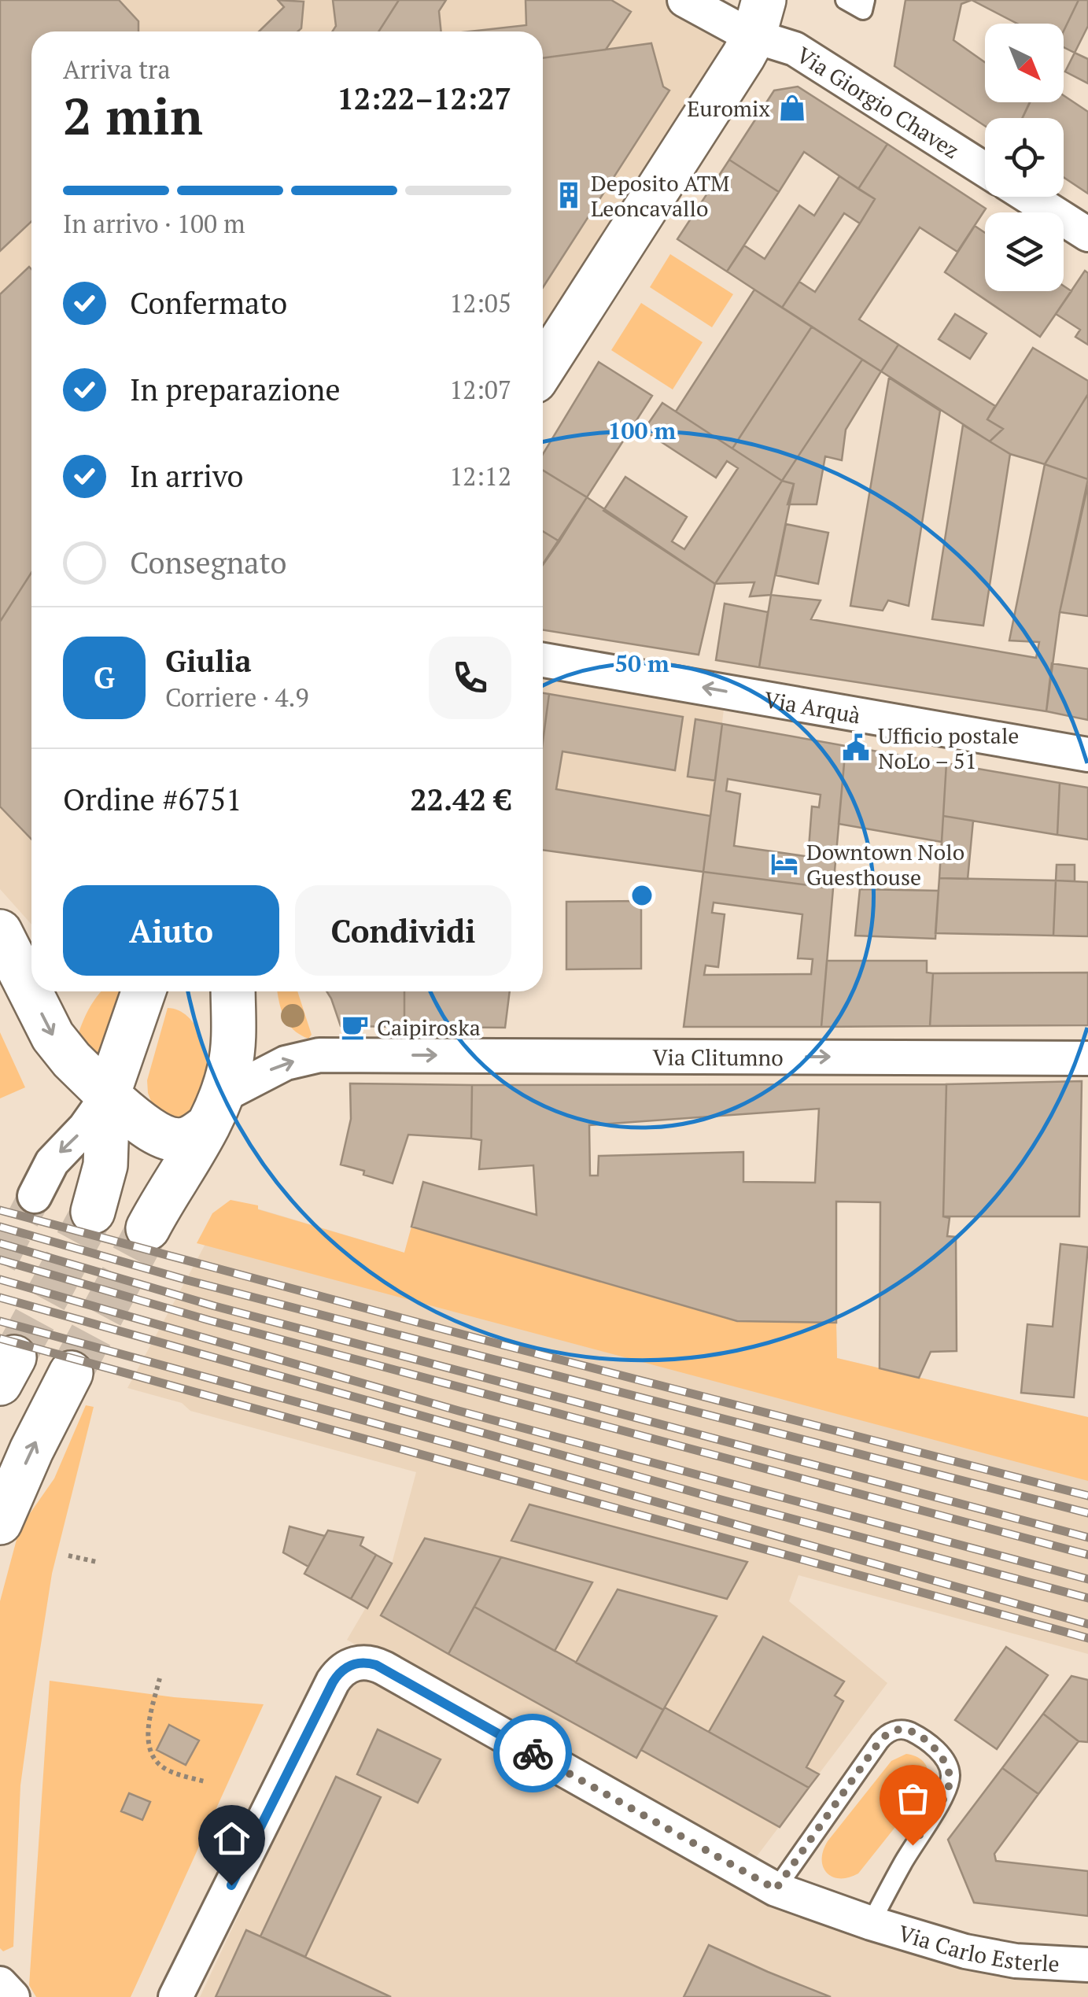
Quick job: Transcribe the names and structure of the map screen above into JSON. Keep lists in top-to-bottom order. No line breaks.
{"streets":{"street":["Via Giorgio Chavez","Via Arquà","Via Clitumno","Via Carlo Esterle"]},"one_way":["Via Arquà","Via Clitumno"],"places":{"shop":["Euromix"],"building":["Deposito ATM Leoncavallo"],"public building":["Ufficio postale NoLo – 51"],"hotel":["Downtown Nolo Guesthouse"],"cafe":["Caipiroska"]},"north":"bottom right","page":{"heading":["2 min","Arriva tra","12:22–12:27"],"panel":["Giulia","Corriere · 4.9","Ordine #6751","22.42 €"],"bar":"In arrivo · 100 m","list":[["Confermato","12:05"],["In preparazione","12:07"],["In arrivo","12:12"],"Consegnato"],"round":"G","buttons":["Aiuto","Condividi"]},"rings":["100 m","50 m"]}
